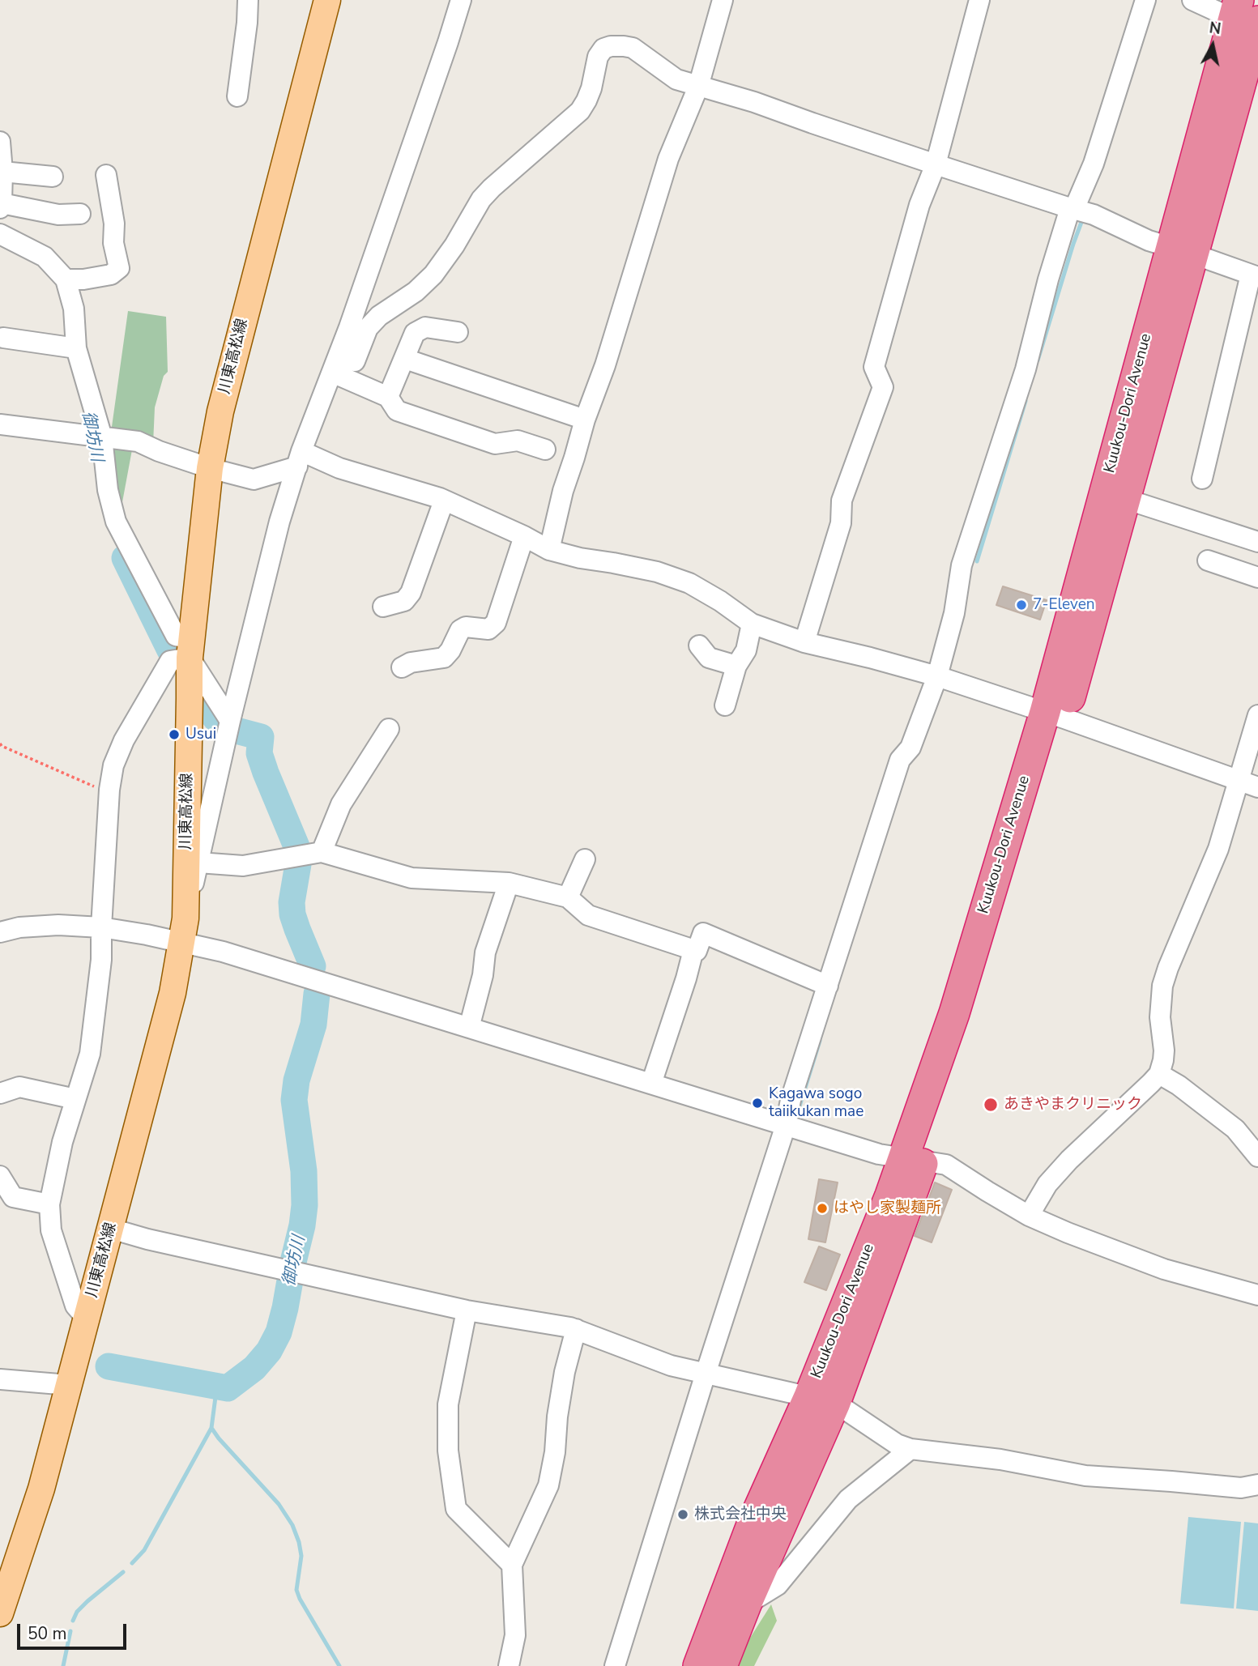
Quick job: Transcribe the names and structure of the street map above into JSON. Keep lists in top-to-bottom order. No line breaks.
{"streets":{"highway":["Kuukou-Dori Avenue"],"main road":["川東高松線"]},"water":["御坊川"],"places":["7-Eleven","Usui","Kagawa sogo taiikukan mae","あきやまクリニック","はやし家製麺所","株式会社中央"],"scale_bar":"50 m","north":"top"}
